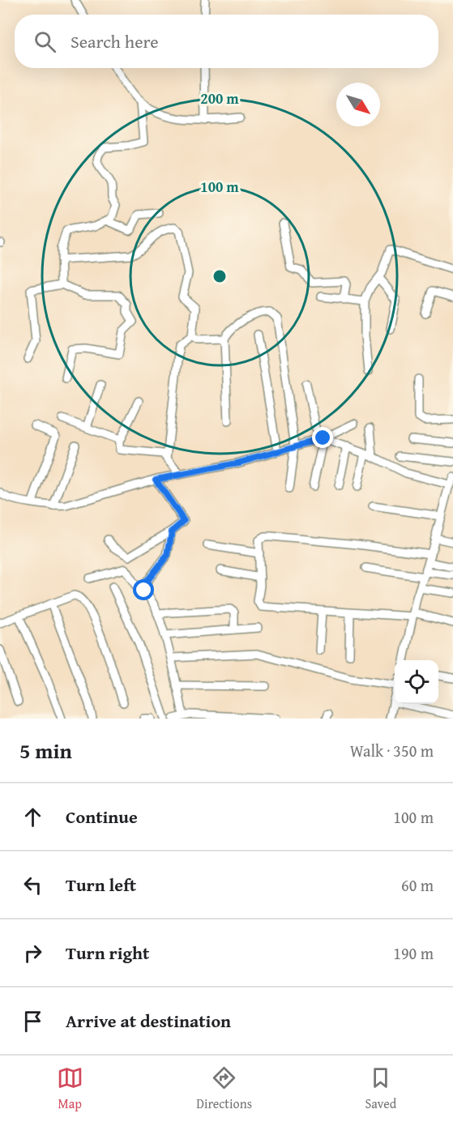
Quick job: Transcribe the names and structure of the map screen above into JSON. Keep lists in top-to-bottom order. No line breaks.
{"north":"bottom right","page":{"search":"Search here","heading":["5 min","Walk · 350 m"],"list":[["Continue","100 m"],["Turn left","60 m"],["Turn right","190 m"],"Arrive at destination"],"nav":["Map","Directions","Saved"]},"rings":["200 m","100 m"]}
